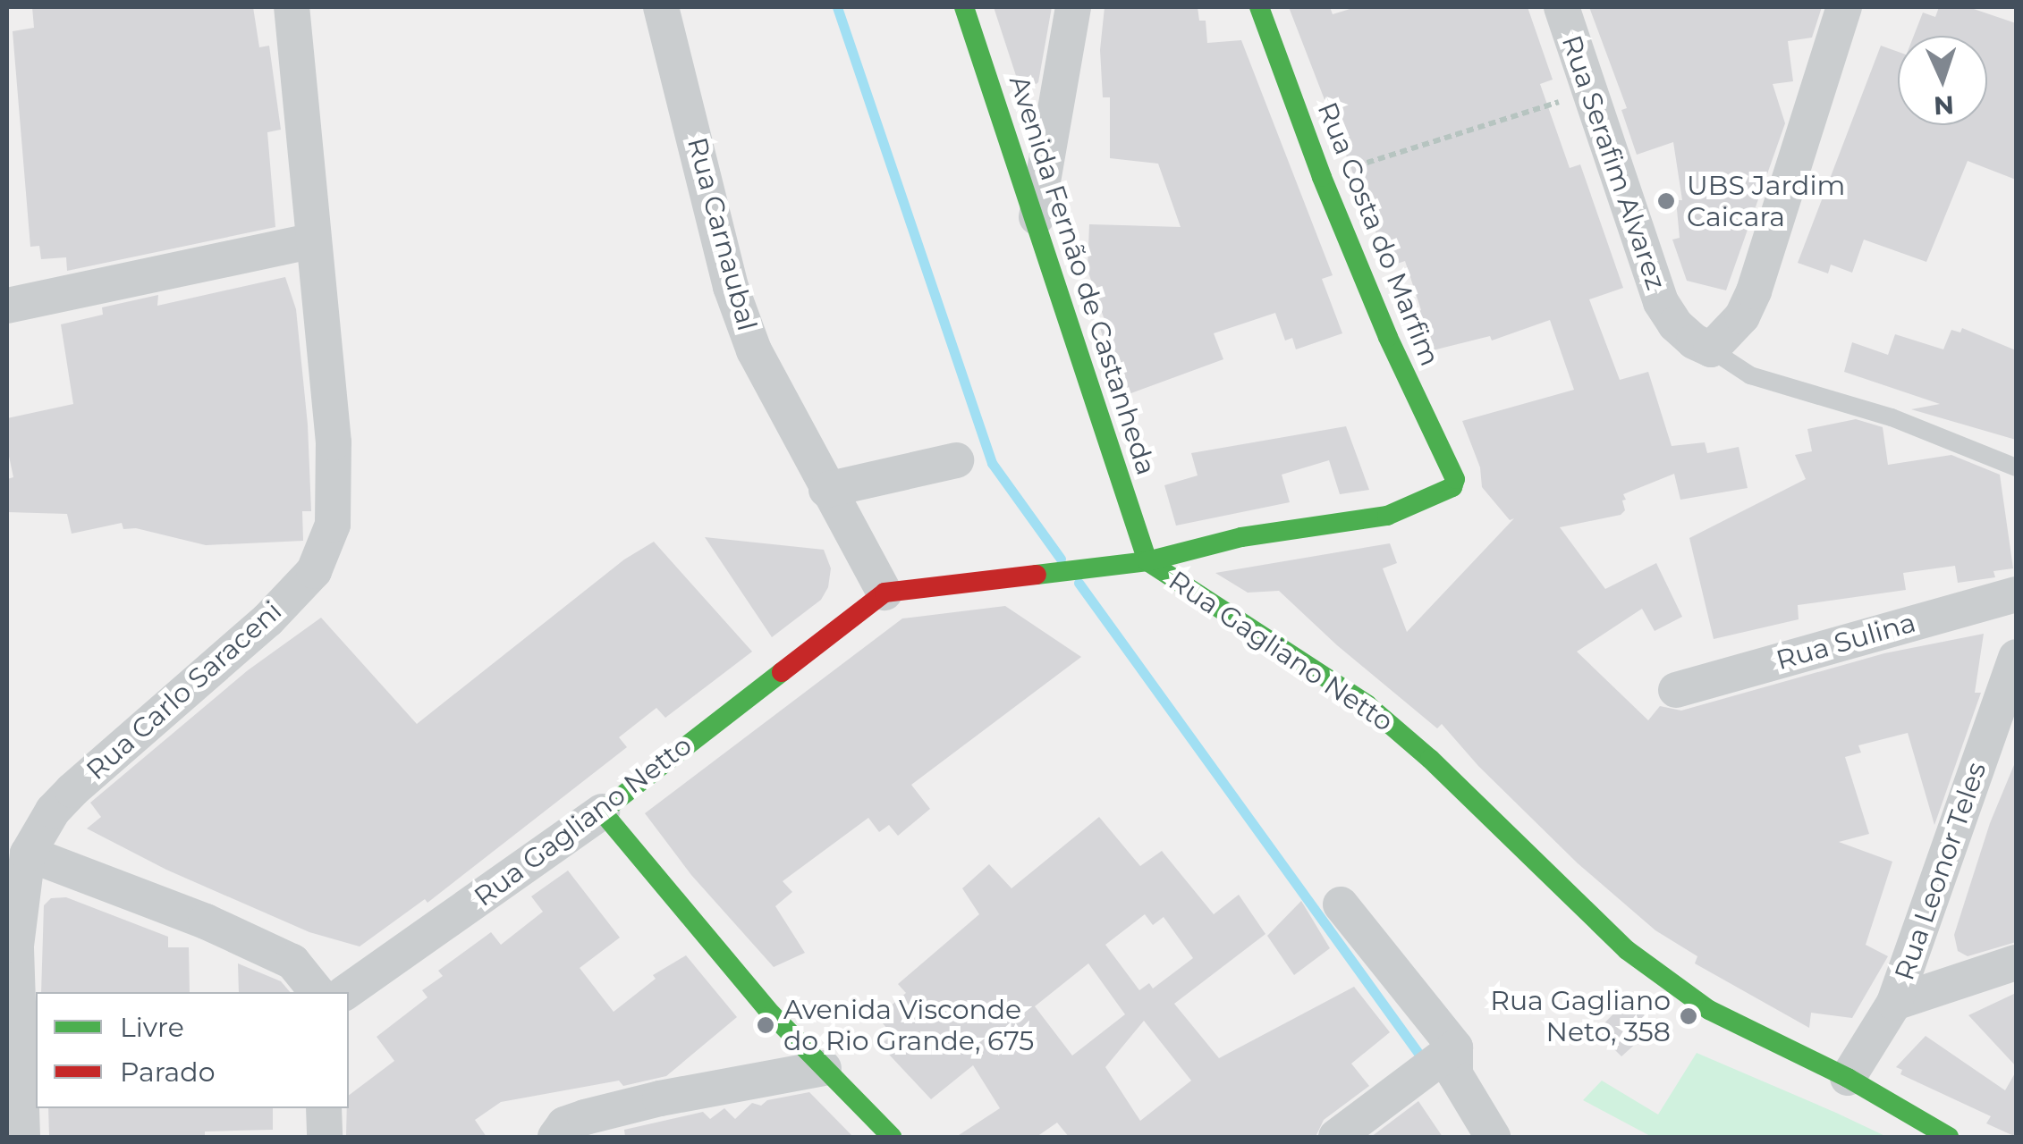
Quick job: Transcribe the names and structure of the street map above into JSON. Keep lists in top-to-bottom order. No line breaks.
{"streets":{"street":["Rua Serafim Alvarez","Rua Carnaubal","Rua Costa do Marfim","Avenida Fernão de Castanheda","Rua Sulina","Rua Gagliano Netto","Rua Carlo Saraceni","Rua Leonor Teles"]},"crossings":[["Rua Carnaubal","Rua Gagliano Netto"],["Rua Costa do Marfim","Avenida Fernão de Castanheda"],["Rua Costa do Marfim","Rua Gagliano Netto"],["Avenida Fernão de Castanheda","Rua Gagliano Netto"],["Rua Gagliano Netto","Rua Leonor Teles"]],"places":["UBS Jardim Caicara","Rua Gagliano Neto, 358","Avenida Visconde do Rio Grande, 675"],"legend":["Livre","Parado"],"north":"bottom"}
